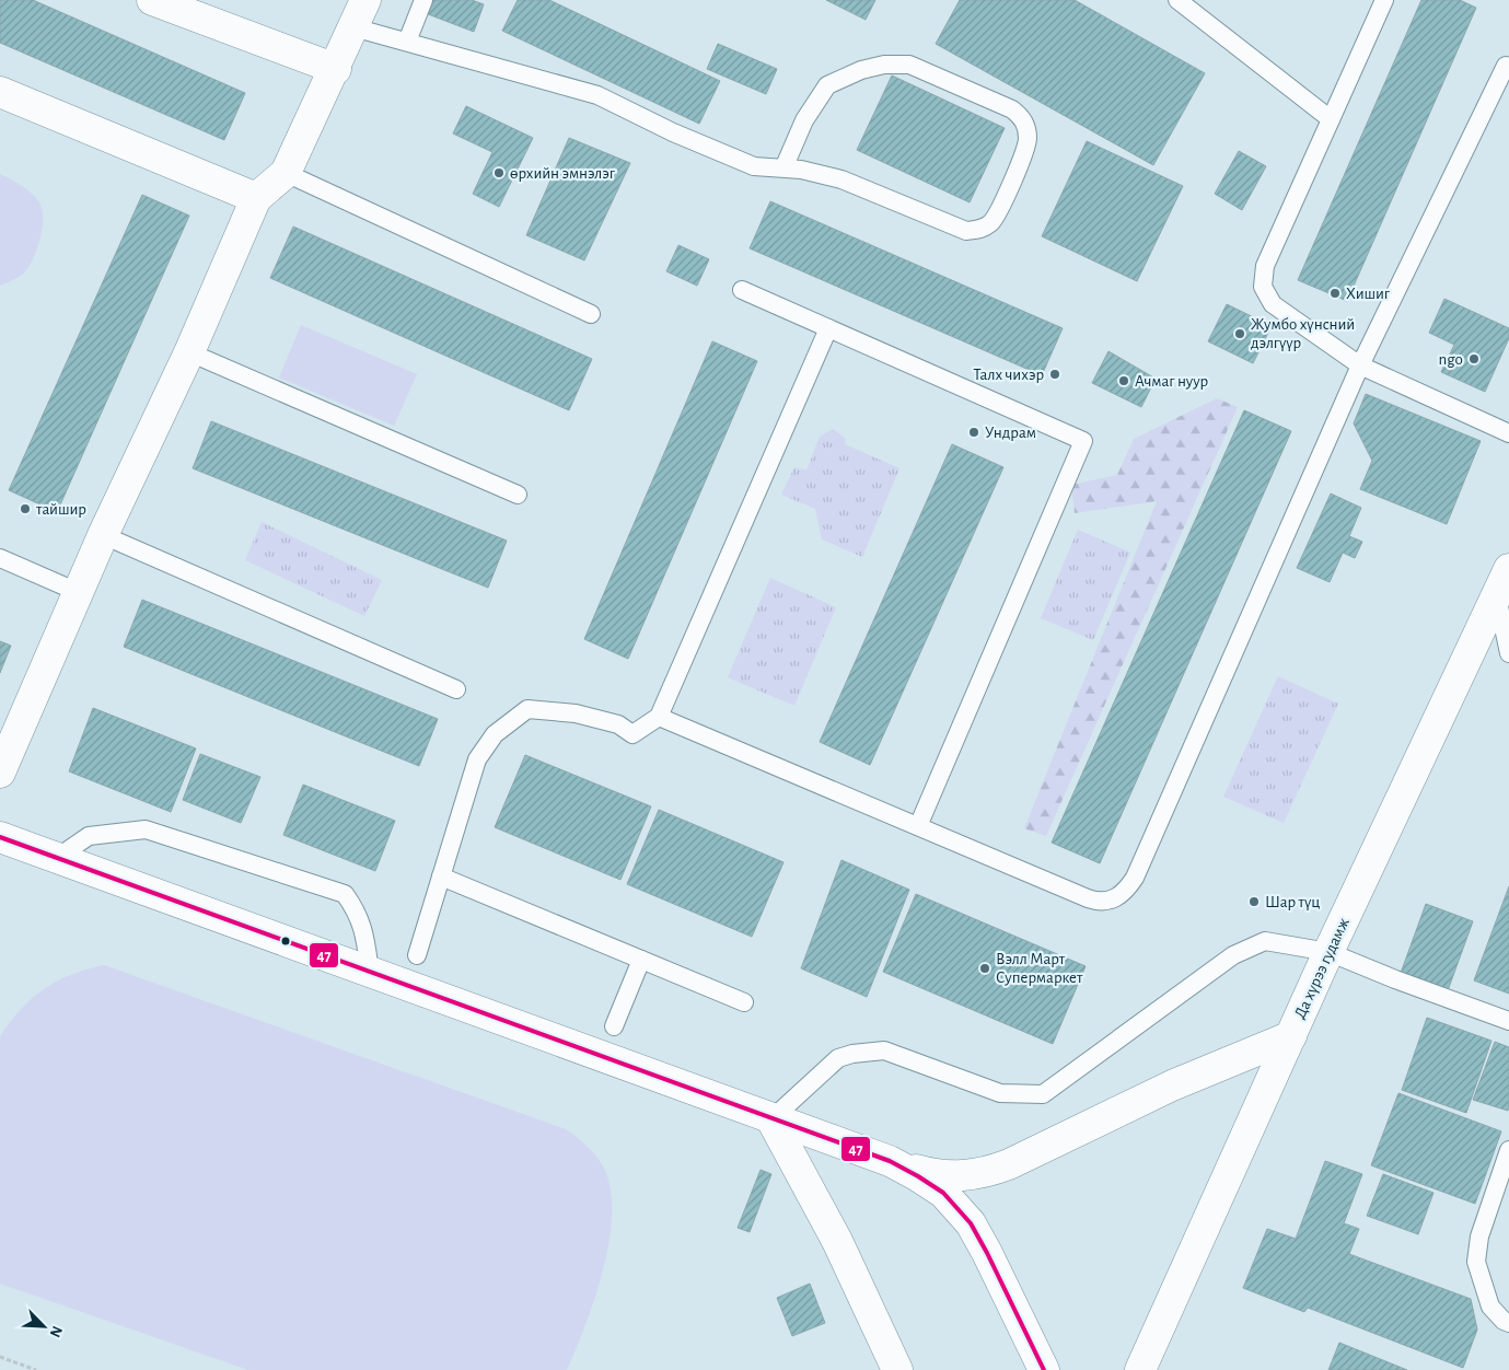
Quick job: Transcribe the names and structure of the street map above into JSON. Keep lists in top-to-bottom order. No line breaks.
{"streets":{"main road":["Да хүрээ гудамж"]},"places":["өрхийн эмнэлэг","Хишиг","Жумбо хүнсний дэлгүүр","ngo","Талх чихэр","Ачмаг нуур","Ундрам","тайшир","Шар түц","Вэлл Март Супермаркет"],"lines":["transit line 47"],"north":"bottom right"}
